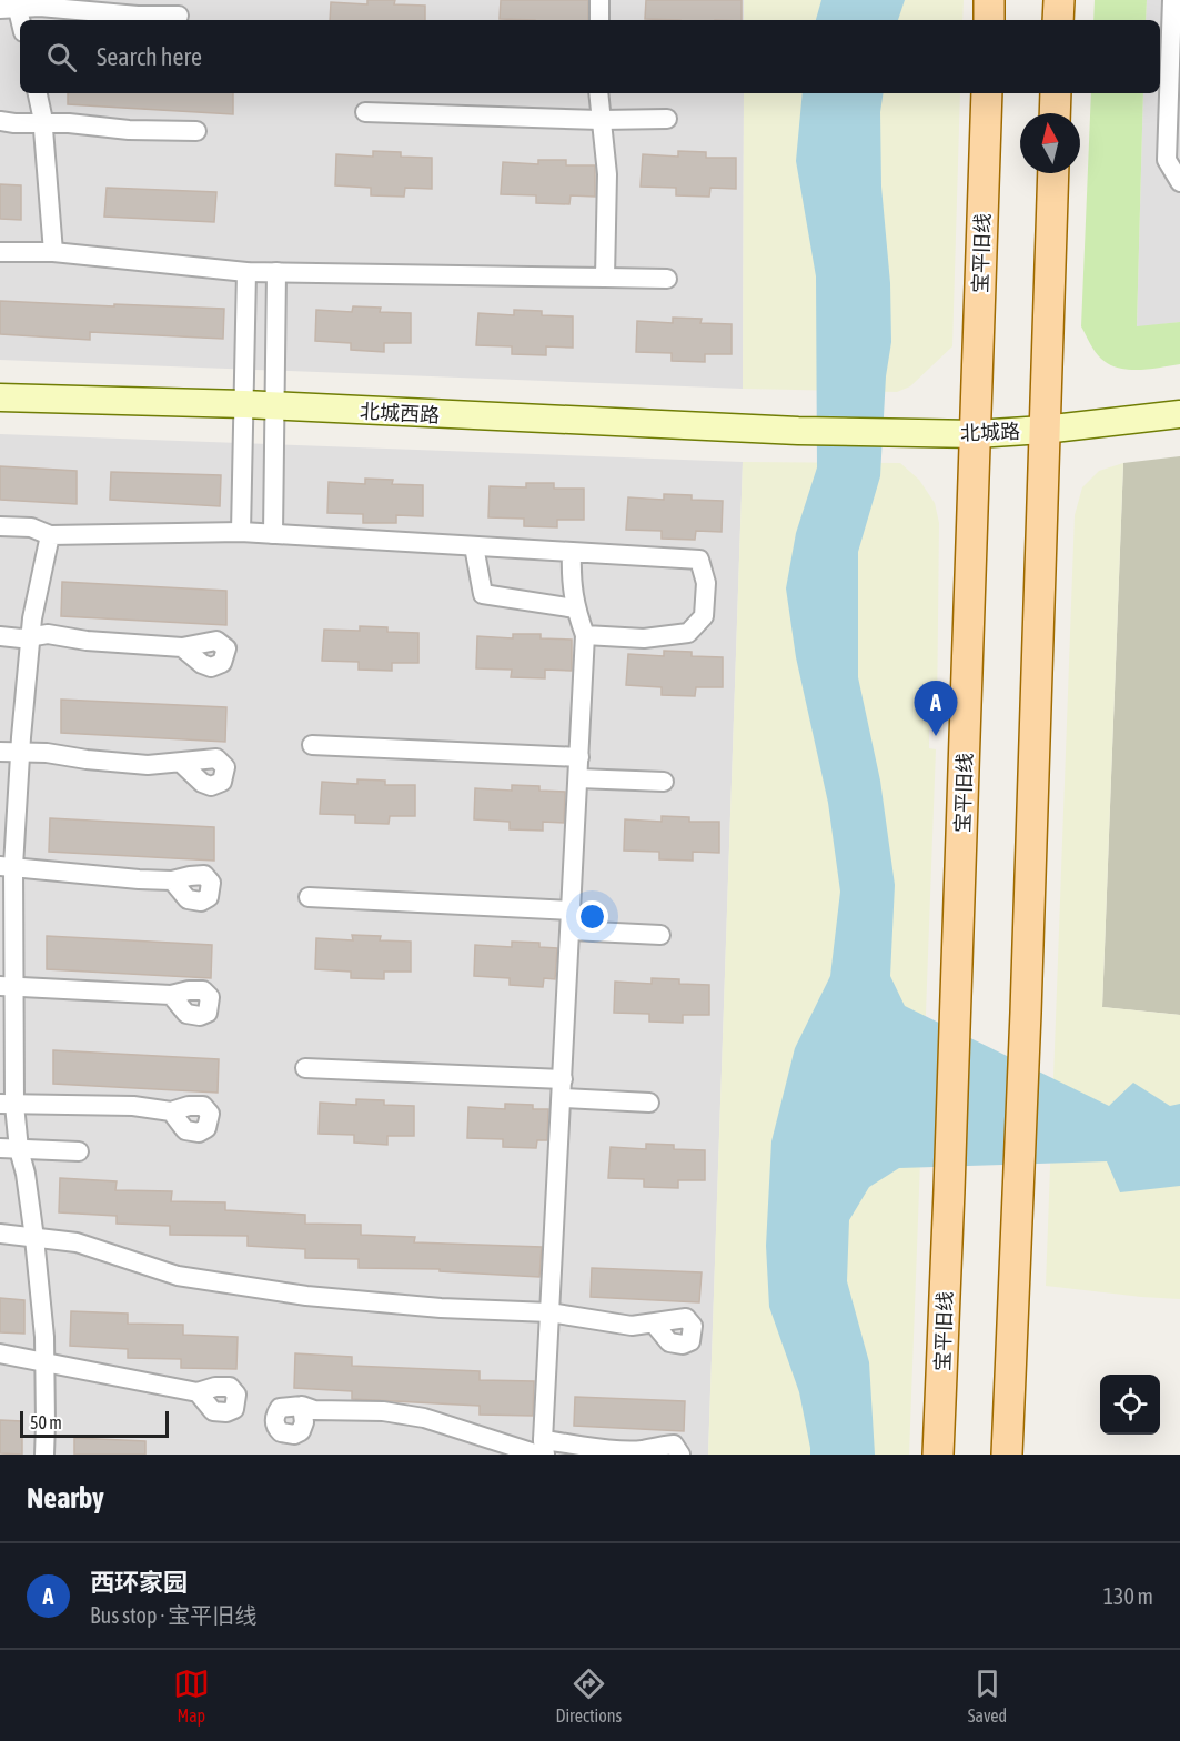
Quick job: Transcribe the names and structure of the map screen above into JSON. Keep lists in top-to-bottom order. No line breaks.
{"streets":{"main road":["宝平旧线"],"street":["北城西路","北城路"]},"crossings":[["宝平旧线","北城路"],["北城西路","北城路"]],"scale_bar":"50 m","north":"top","page":{"search":"Search here","pins":"A","scale":"50 m","heading":"Nearby","list":[{"mark":"A","name":"西环家园","note":"Bus stop · 宝平旧线","value":"130 m"}],"nav":["Map","Directions","Saved"]}}
